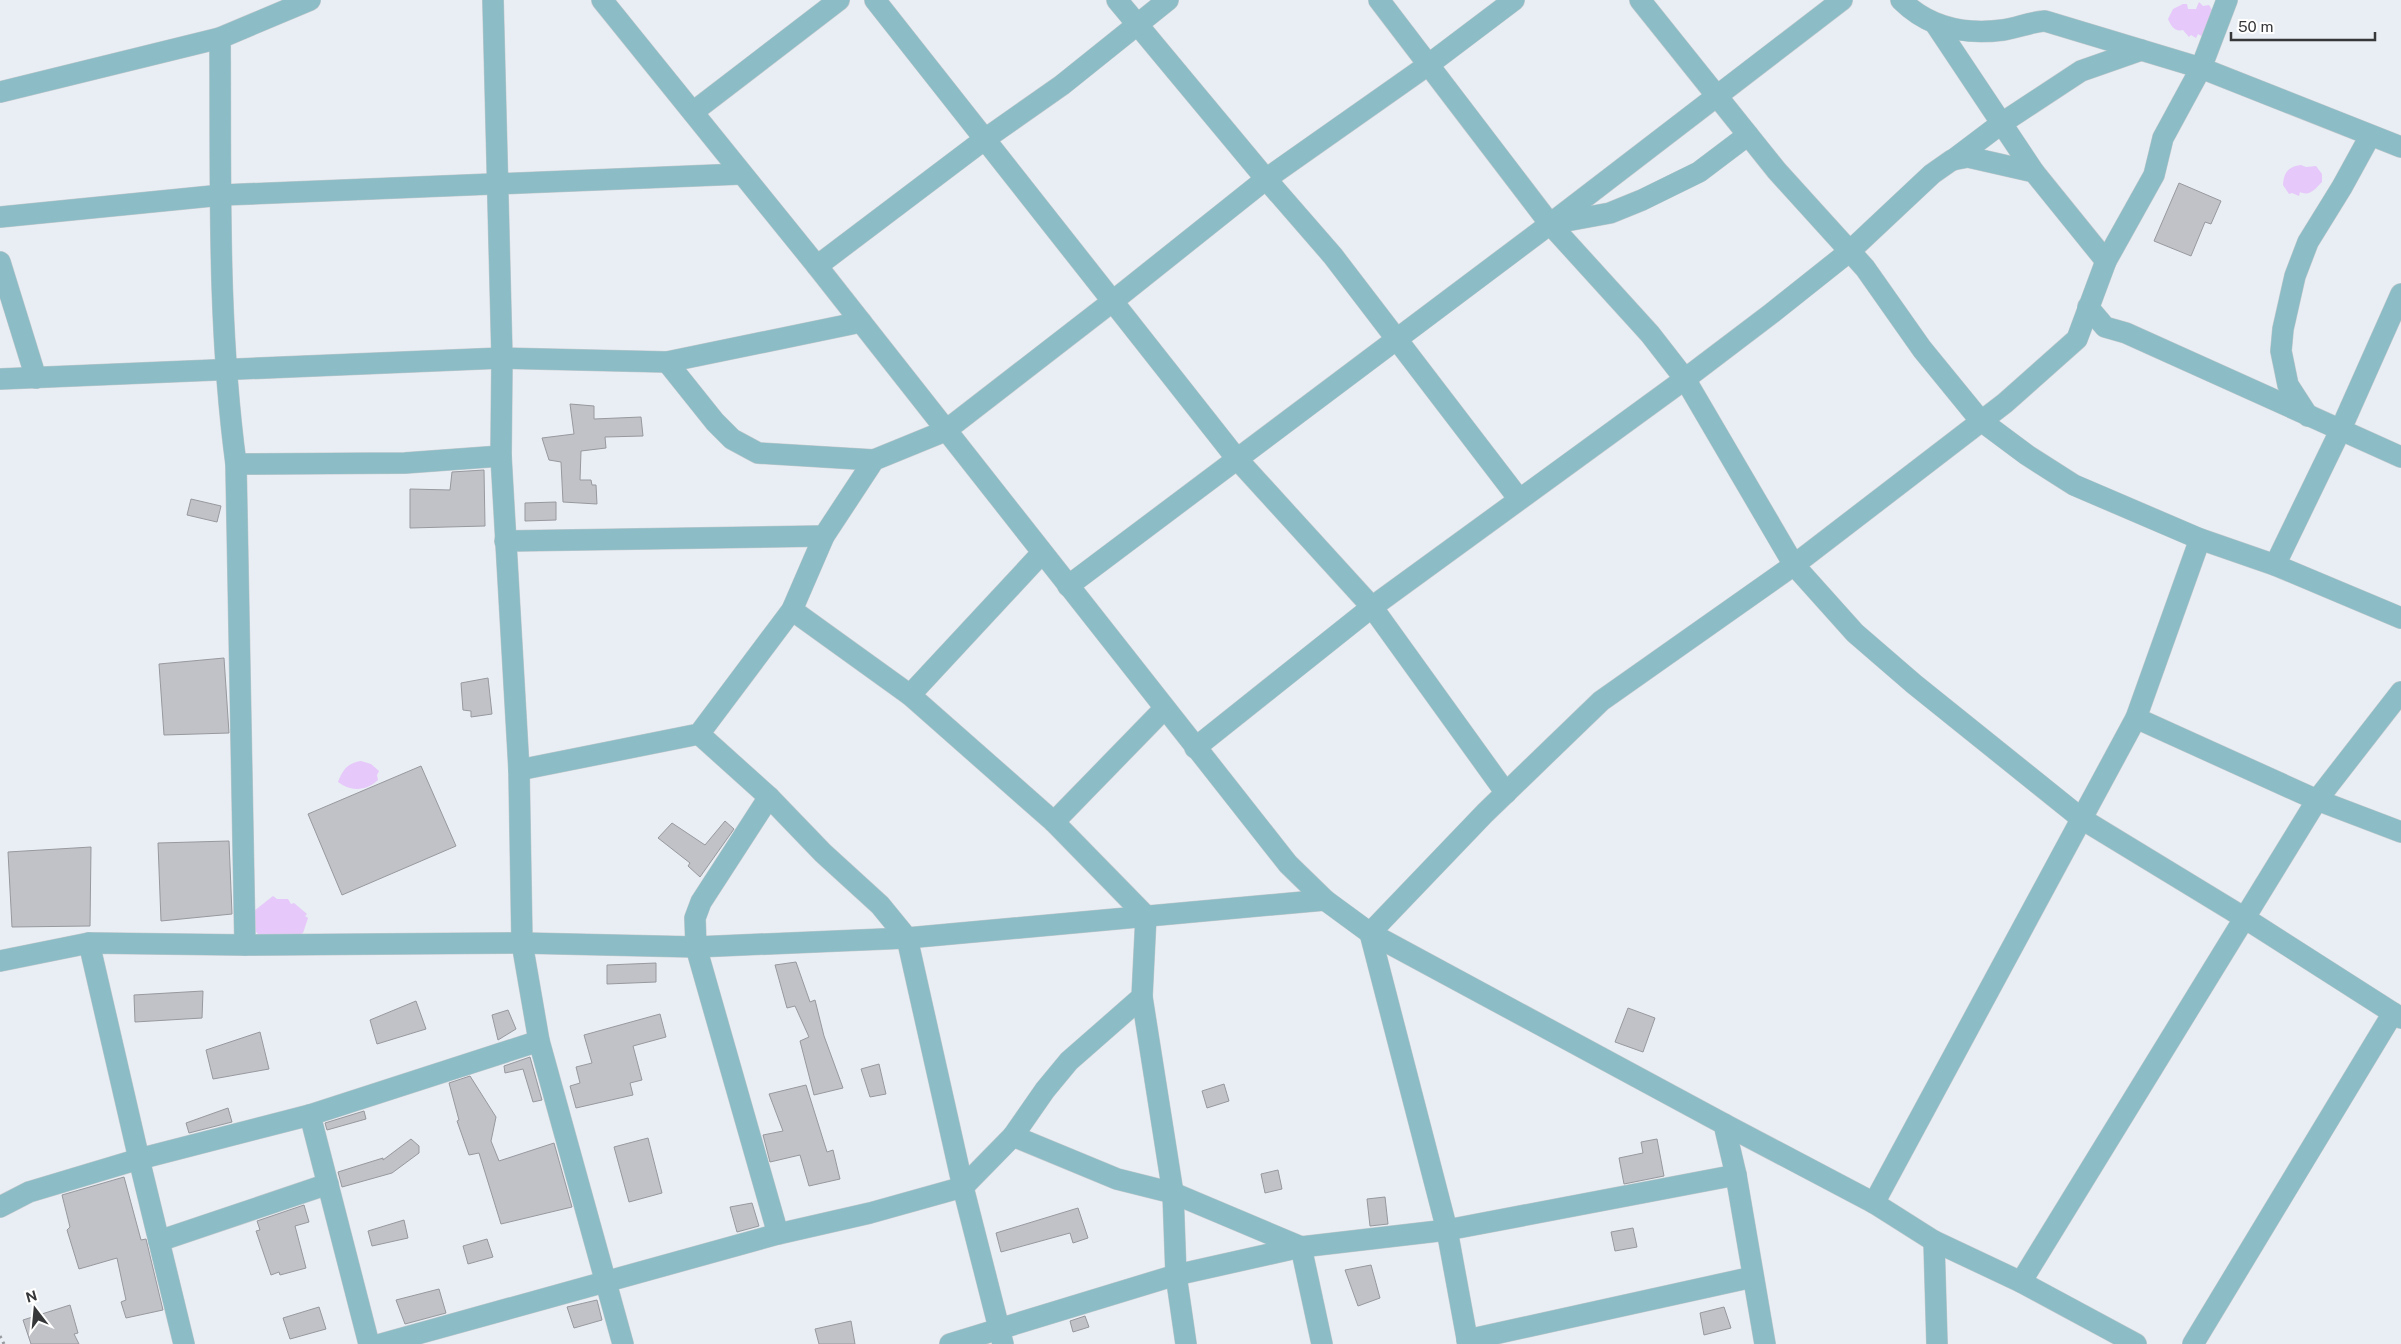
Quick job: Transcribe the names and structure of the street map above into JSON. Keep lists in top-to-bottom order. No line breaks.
{"scale_bar":"50 m","north":"top"}
